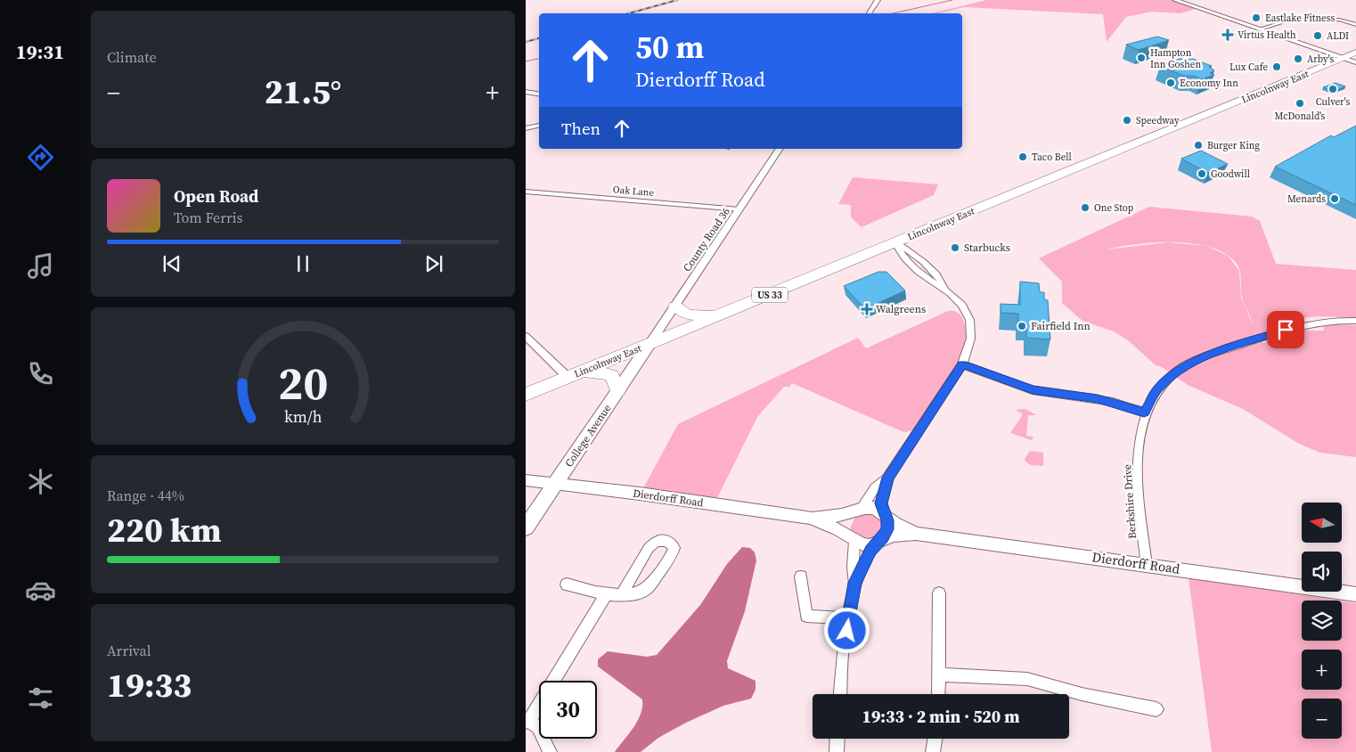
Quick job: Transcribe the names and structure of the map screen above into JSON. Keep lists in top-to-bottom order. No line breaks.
{"streets":{"highway":["Lincolnway East","US 33"],"main road":["College Avenue"],"street":["Oak Lane","County Road 36","Dierdorff Road","Berkshire Drive"]},"crossings":[["Lincolnway East","County Road 36"],["Lincolnway East","College Avenue"],["Oak Lane","County Road 36"],["County Road 36","College Avenue"],["College Avenue","Dierdorff Road"],["Dierdorff Road","Berkshire Drive"]],"places":{"other":["Eastlake Fitness","ALDI","Hampton Inn Goshen","Arby's","Lux Cafe","Economy Inn","Culver's","McDonald's","Speedway","Burger King","Taco Bell","Goodwill","Menards","One Stop","Starbucks","Fairfield Inn"],"health":["Virtus Health","Walgreens"]},"north":"left","page":{"tabs":"19:31","tile":["Climate",["Range · 44%","220 km"],["Arrival","19:33"]],"turn":["50 m","Dierdorff Road"],"heat":["−","21.5°","+"],"then":"Then","song":["Open Road","Tom Ferris"],"map_buttons":["+","−"],"limit":"30","trip":"19:33 · 2 min · 520 m","gauge":["20","km/h"]}}
